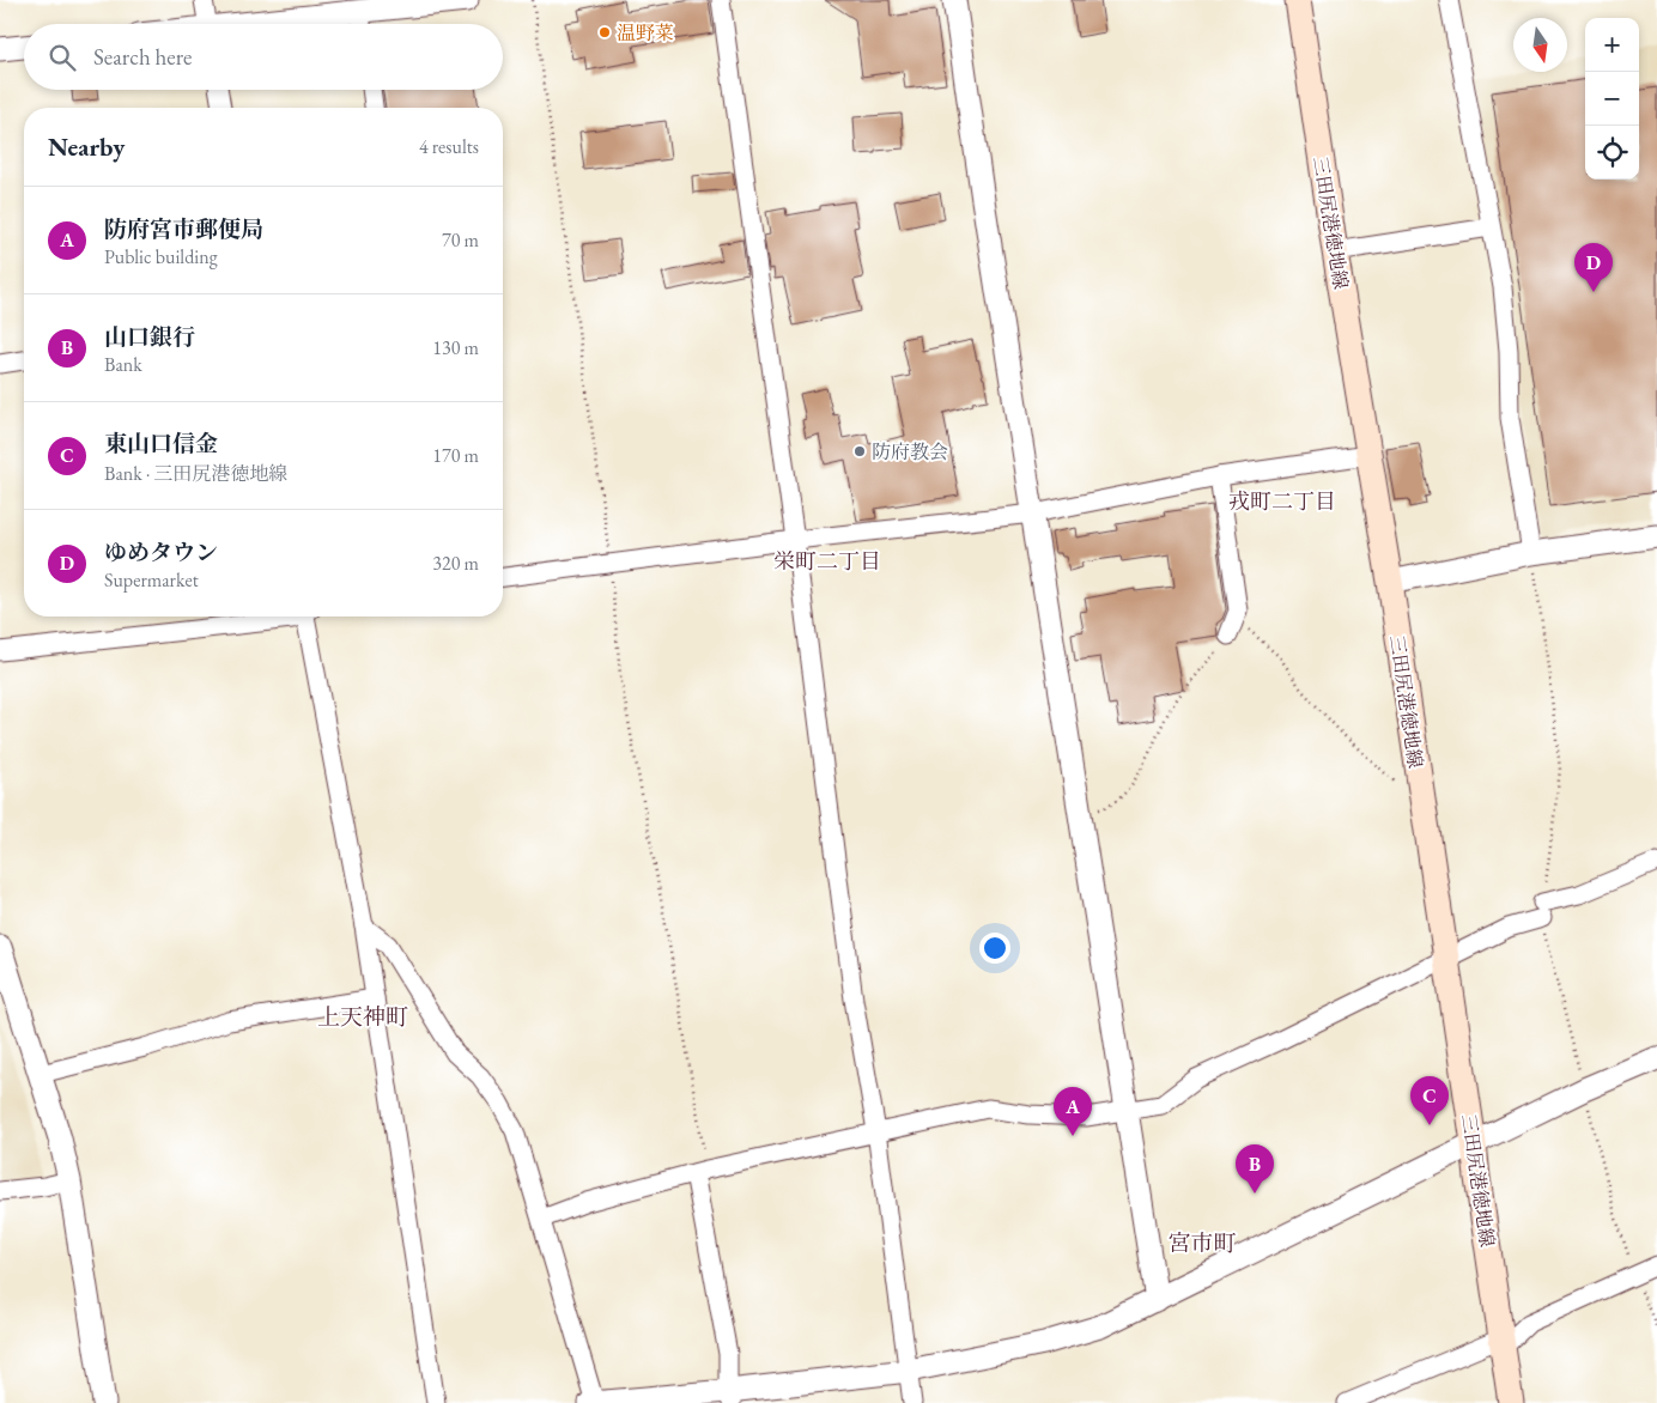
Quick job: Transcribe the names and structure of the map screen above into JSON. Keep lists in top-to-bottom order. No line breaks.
{"streets":{"main road":["三田尻港徳地線"]},"districts":["戎町二丁目","栄町二丁目","上天神町","宮市町"],"places":["温野菜","防府教会"],"north":"bottom","page":{"map_buttons":["+","−"],"search":"Search here","heading":["Nearby","4 results"],"list":[{"mark":"A","name":"防府宮市郵便局","note":"Public building","value":"70 m"},{"mark":"B","name":"山口銀行","note":"Bank","value":"130 m"},{"mark":"C","name":"東山口信金","note":"Bank · 三田尻港徳地線","value":"170 m"},{"mark":"D","name":"ゆめタウン","note":"Supermarket","value":"320 m"}],"pins":["D","C","A","B"]}}
